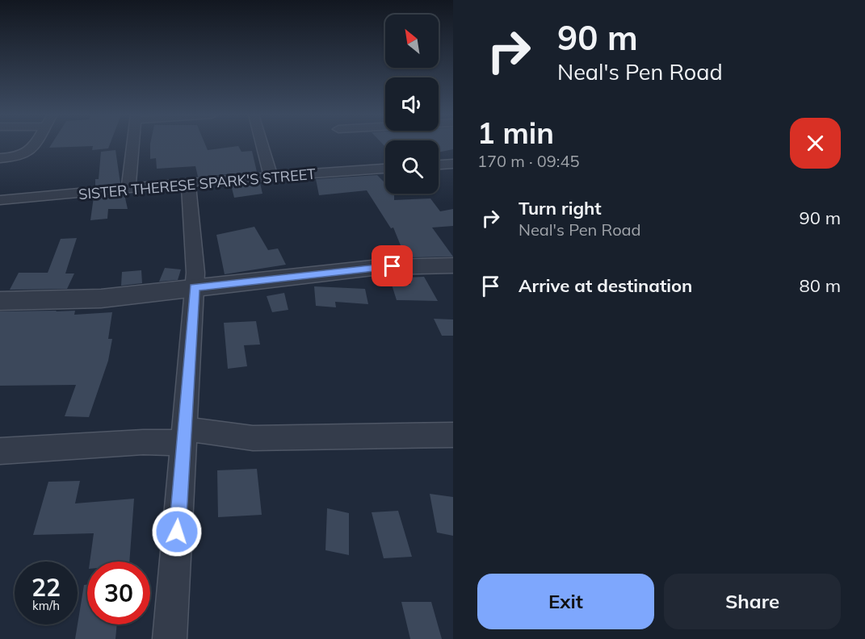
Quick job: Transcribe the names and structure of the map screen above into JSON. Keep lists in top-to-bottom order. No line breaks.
{"streets":{"street":["SISTER THERESE SPARK'S STREET"]},"north":"top left","page":{"turn":["90 m","Neal's Pen Road"],"heading":["1 min","170 m · 09:45"],"list":[{"name":"Turn right","note":"Neal's Pen Road","value":"90 m"},{"name":"Arrive at destination","value":"80 m"}],"speed":"22 km/h","limit":"30","buttons":["Exit","Share"]}}
